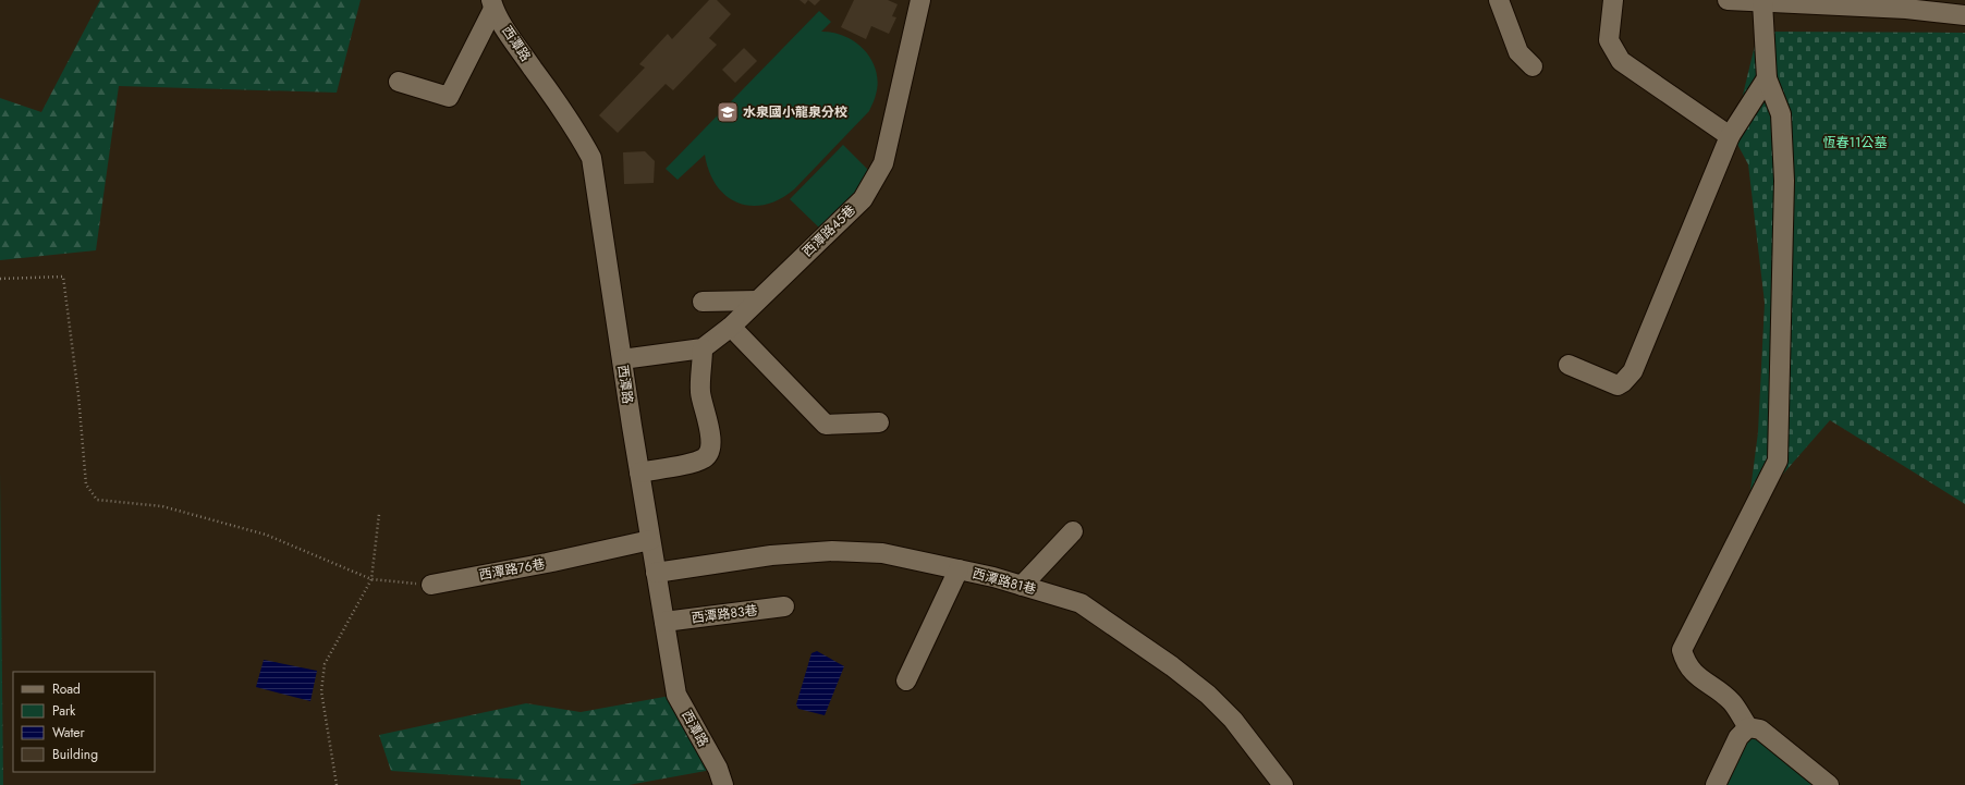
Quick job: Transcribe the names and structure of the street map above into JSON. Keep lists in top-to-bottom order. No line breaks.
{"streets":{"street":["西潭路","西潭路45巷","西潭路76巷","西潭路81巷","西潭路83巷"]},"crossings":[["西潭路","西潭路45巷"],["西潭路","西潭路76巷"],["西潭路","西潭路81巷"],["西潭路","西潭路83巷"]],"parks":["恆春11公墓"],"places":{"school or university":["水泉國小龍泉分校"]},"legend":["Road","Park","Water","Building"]}
